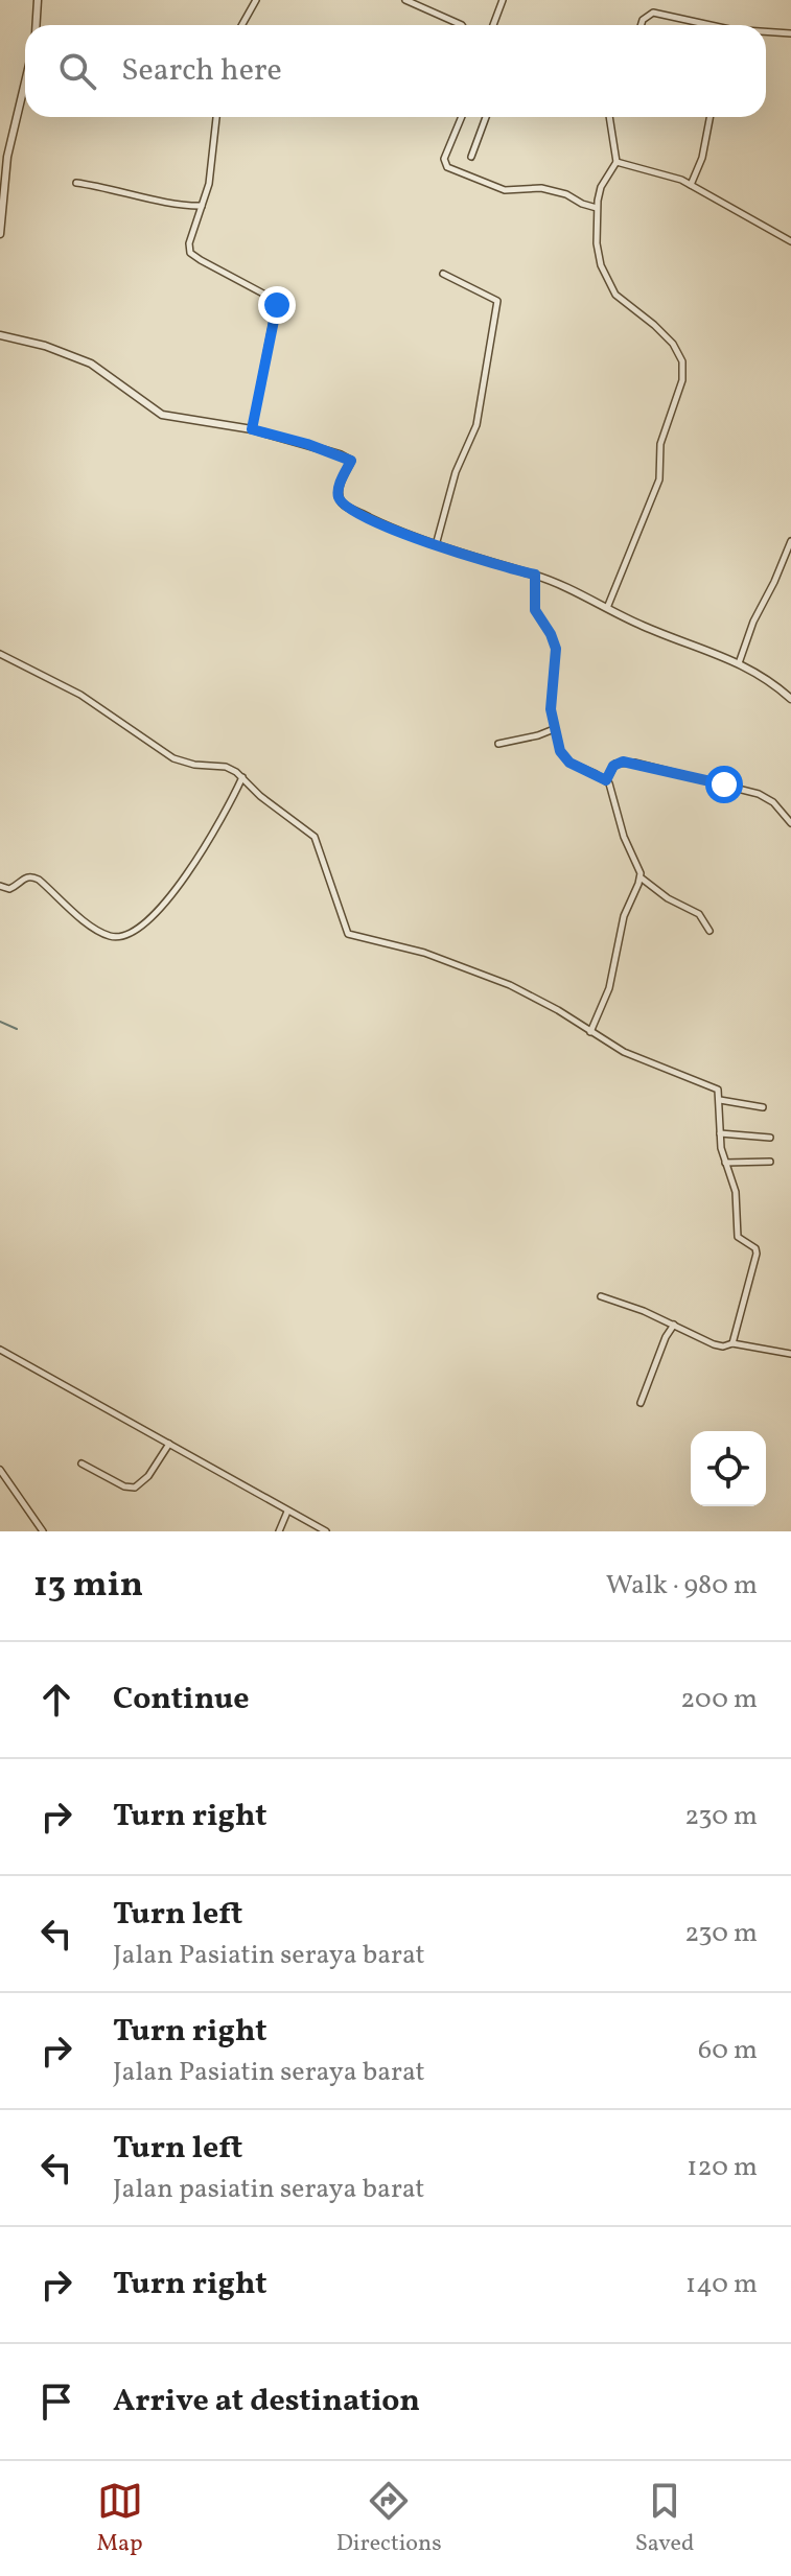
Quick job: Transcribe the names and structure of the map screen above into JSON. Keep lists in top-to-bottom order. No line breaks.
{"page":{"search":"Search here","heading":["13 min","Walk · 980 m"],"list":[["Continue","200 m"],["Turn right","230 m"],["Turn left","Jalan Pasiatin seraya barat","230 m"],["Turn right","Jalan Pasiatin seraya barat","60 m"],["Turn left","Jalan pasiatin seraya barat","120 m"],["Turn right","140 m"],"Arrive at destination"],"nav":["Map","Directions","Saved"]}}
